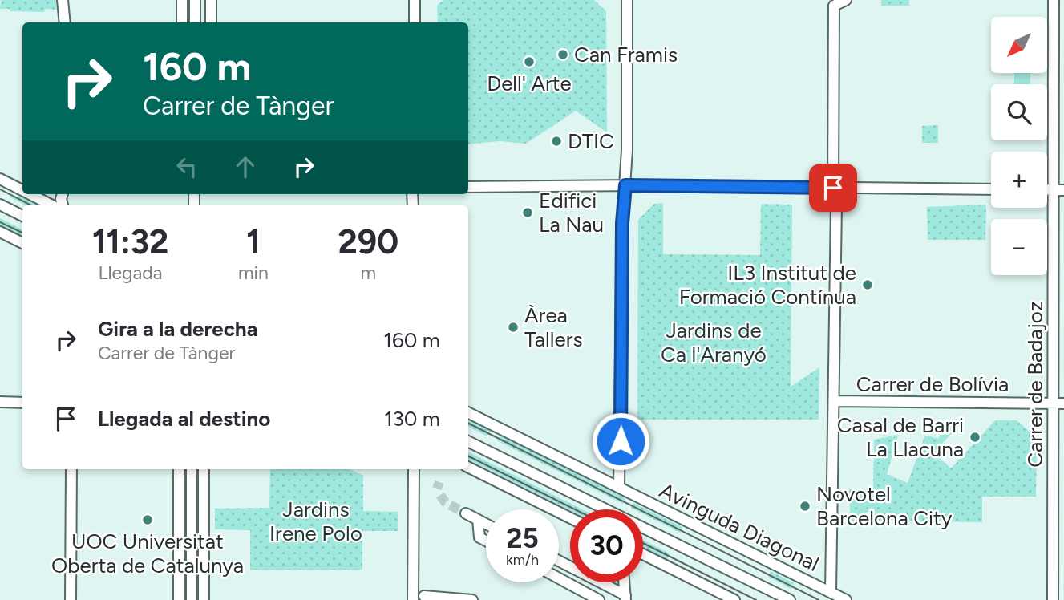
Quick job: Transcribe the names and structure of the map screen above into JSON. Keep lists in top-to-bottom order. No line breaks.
{"streets":{"street":["Carrer de Bolívia","Carrer de Badajoz","Avinguda Diagonal"]},"crossings":[["Carrer de Bolívia","Carrer de Badajoz"]],"parks":["Jardins de Ca l'Aranyó","Jardins Irene Polo"],"places":["Can Framis","Dell' Arte","DTIC","Edifici La Nau","IL3 Institut de Formació Contínua","Àrea Tallers","Casal de Barri La Llacuna","Novotel Barcelona City","UOC Universitat Oberta de Catalunya"],"north":"bottom left","page":{"map_buttons":["+","−"],"turn":["160 m","Carrer de Tànger"],"eta":["11:32","Llegada","1","min","290","m"],"list":[{"name":"Gira a la derecha","note":"Carrer de Tànger","value":"160 m"},{"name":"Llegada al destino","value":"130 m"}],"speed":"25 km/h","limit":"30"}}
